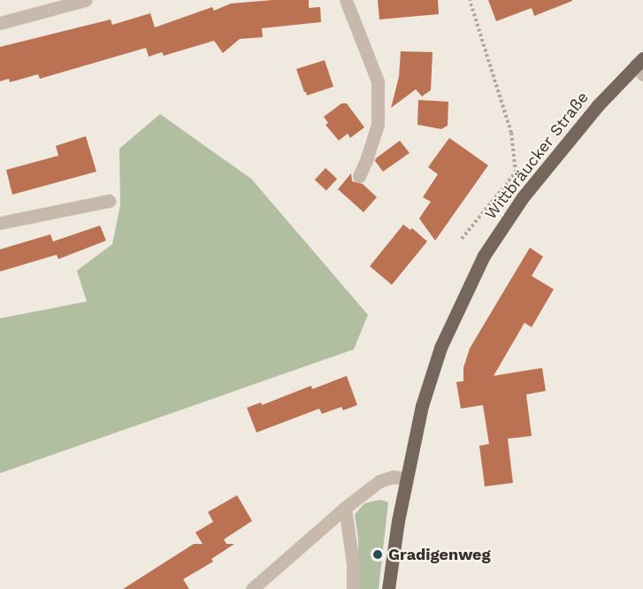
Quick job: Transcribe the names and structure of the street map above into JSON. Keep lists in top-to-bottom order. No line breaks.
{"streets":{"main road":["Wittbräucker Straße"]},"places":["Gradigenweg"]}
